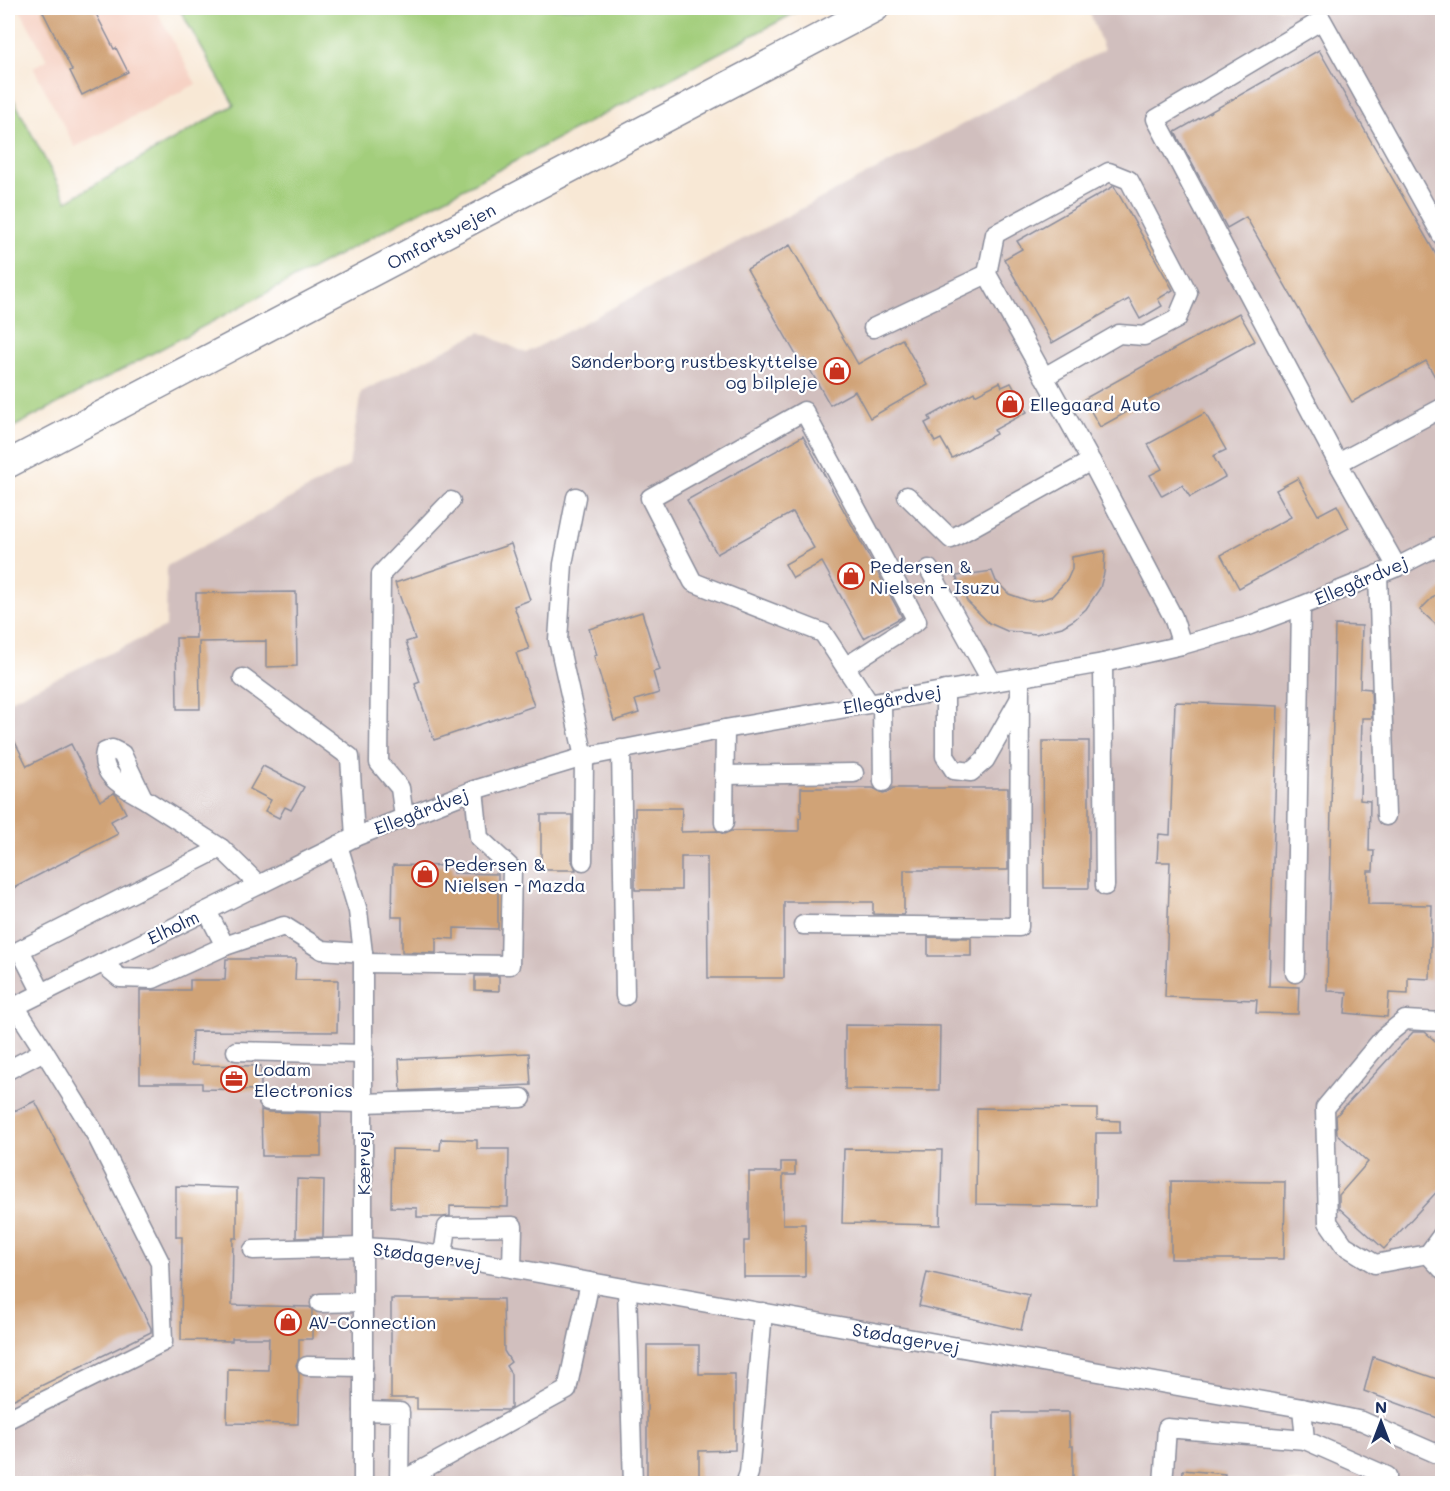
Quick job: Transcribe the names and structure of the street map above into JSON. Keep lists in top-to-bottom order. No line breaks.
{"streets":{"highway":["Omfartsvejen"],"street":["Ellegårdvej","Elholm","Kærvej","Stødagervej"]},"crossings":[["Ellegårdvej","Elholm"],["Ellegårdvej","Kærvej"],["Elholm","Kærvej"],["Kærvej","Stødagervej"]],"places":{"shop":["Sønderborg rustbeskyttelse og bilpleje","Ellegaard Auto","Pedersen & Nielsen - Isuzu","Pedersen & Nielsen - Mazda","AV-Connection"],"office":["Lodam Electronics"]},"north":"top"}
